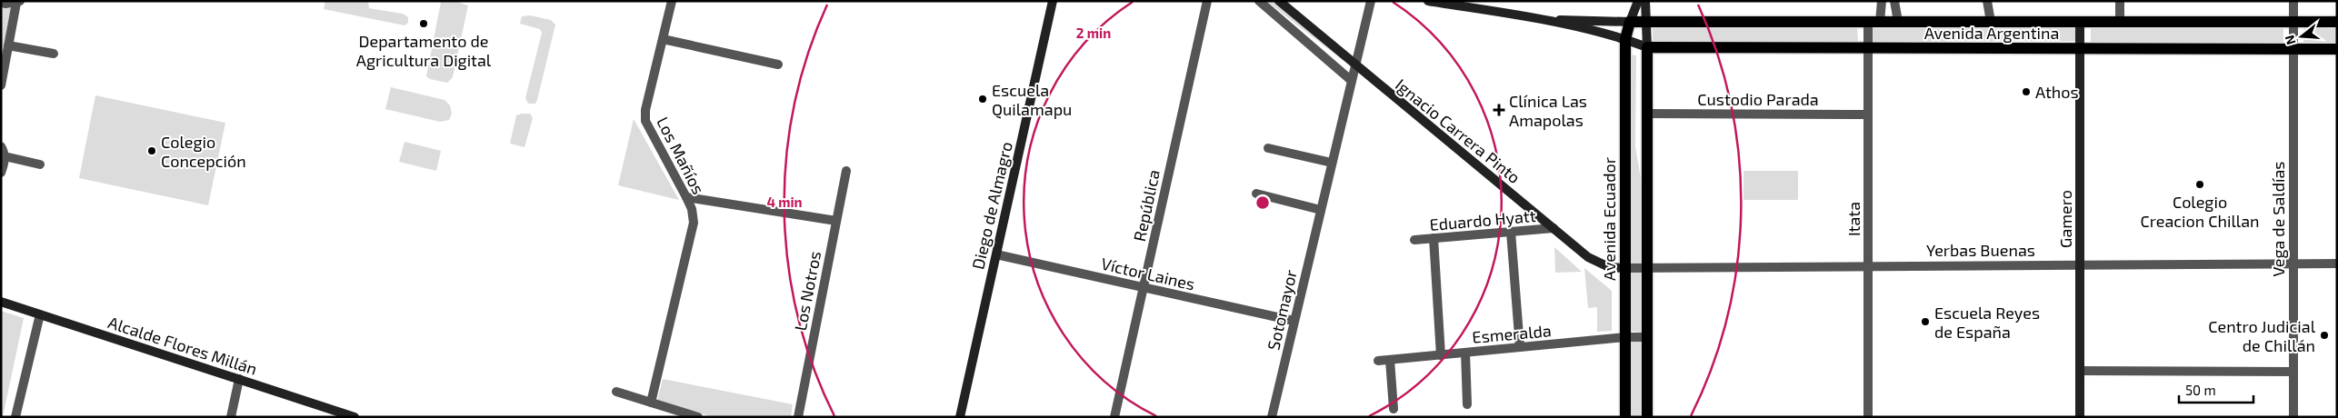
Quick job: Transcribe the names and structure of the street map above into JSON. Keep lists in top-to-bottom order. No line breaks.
{"streets":{"main road":["Avenida Argentina","Avenida Ecuador"],"street":["Custodio Parada","Ignacio Carrera Pinto","Los Mañíos","Diego de Almagro","República","Itata","Gamero","Vega de Saldías","Eduardo Hyatt","Yerbas Buenas","Víctor Laines","Los Notros","Sotomayor","Esmeralda","Alcalde Flores Millán"]},"crossings":[["Avenida Argentina","Avenida Ecuador"],["Avenida Argentina","Itata"],["Avenida Argentina","Gamero"],["Avenida Argentina","Vega de Saldías"],["Custodio Parada","Itata"],["Ignacio Carrera Pinto","Avenida Ecuador"],["Ignacio Carrera Pinto","Eduardo Hyatt"],["Ignacio Carrera Pinto","Yerbas Buenas"],["Ignacio Carrera Pinto","Sotomayor"],["Diego de Almagro","Víctor Laines"],["República","Víctor Laines"],["Avenida Ecuador","Yerbas Buenas"],["Avenida Ecuador","Esmeralda"],["Itata","Yerbas Buenas"],["Gamero","Yerbas Buenas"],["Vega de Saldías","Yerbas Buenas"],["Víctor Laines","Sotomayor"]],"places":{"other":["Departamento de Agricultura Digital","Athos","Escuela Quilamapu","Colegio Concepción","Colegio Creacion Chillan","Escuela Reyes de España","Centro Judicial de Chillán"],"health":["Clínica Las Amapolas"]},"scale_bar":"50 m","north":"left","rings":["2 min","4 min"]}
